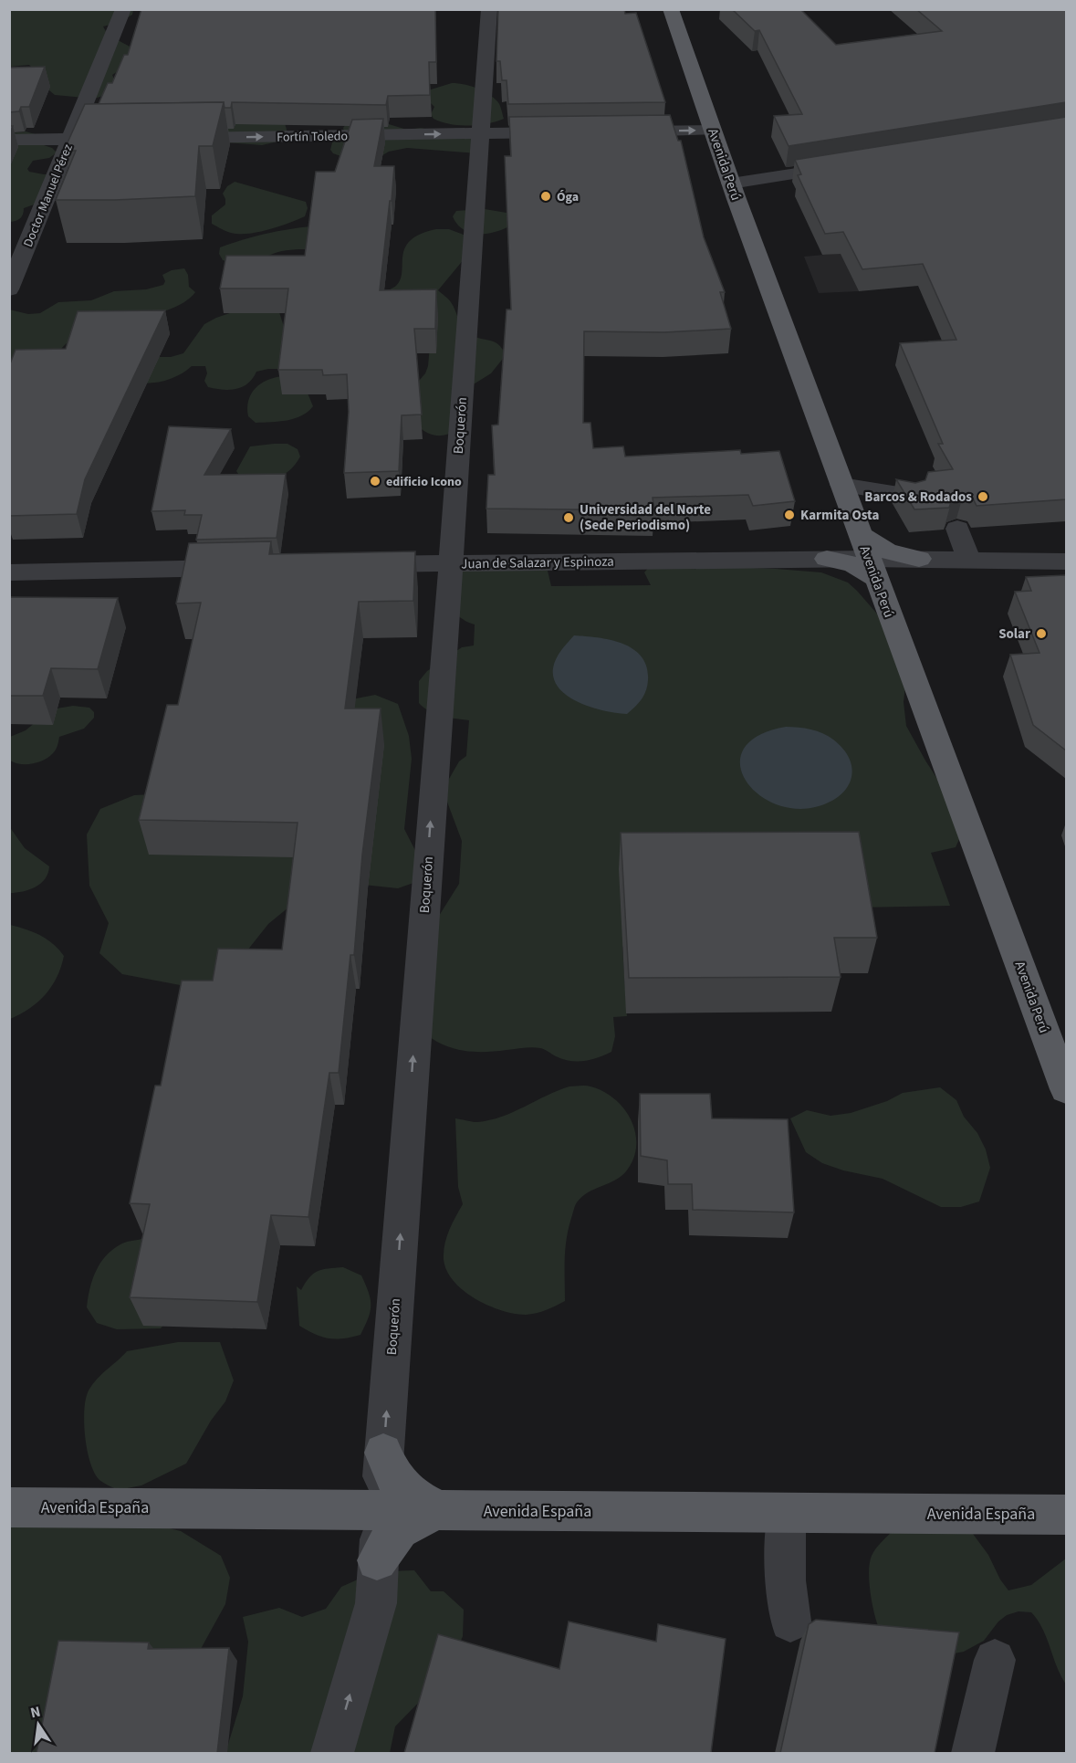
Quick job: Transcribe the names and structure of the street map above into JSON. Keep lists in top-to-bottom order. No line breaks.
{"streets":{"main road":["Avenida Perú","Avenida España"],"street":["Fortín Toledo","Doctor Manuel Pérez","Boquerón","Juan de Salazar y Espinoza"]},"crossings":[["Fortín Toledo","Boquerón"],["Boquerón","Juan de Salazar y Espinoza"],["Boquerón","Avenida España"]],"one_way":["Fortín Toledo","Boquerón"],"places":["Óga","edificio Icono","Barcos & Rodados","Karmita Osta","Universidad del Norte (Sede Periodismo)","Solar"],"north":"top"}
